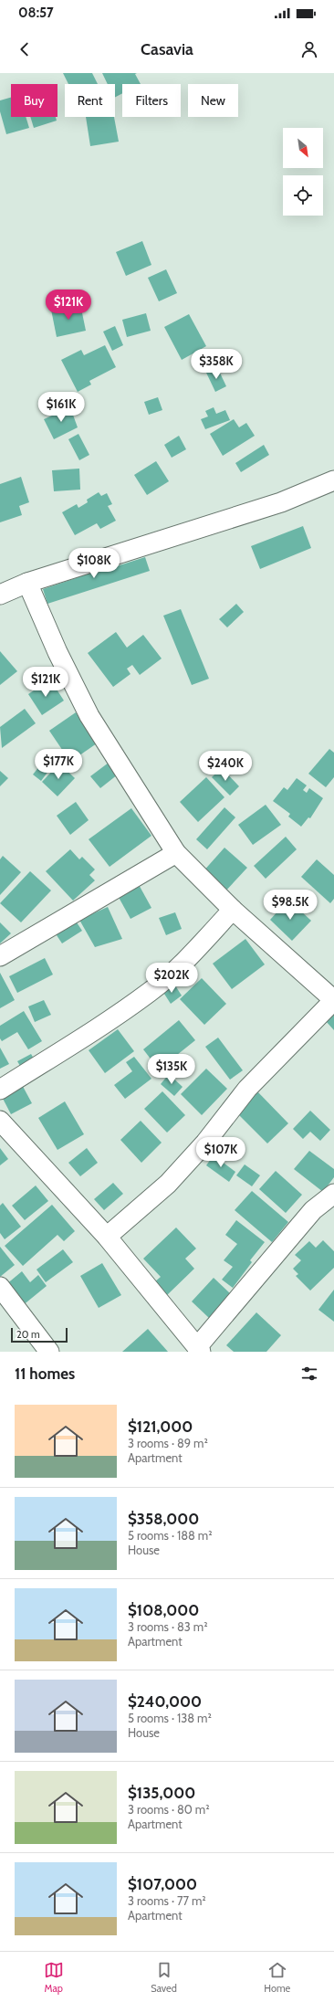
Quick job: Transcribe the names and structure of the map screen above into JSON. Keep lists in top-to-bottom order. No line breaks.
{"scale_bar":"20 m","north":"bottom right","page":{"status":"08:57","header":"Casavia","chip":["Buy","Rent","Filters","New"],"price":["$121K","$358K","$161K","$108K","$121K","$177K","$240K","$98.5K","$202K","$135K","$107K"],"scale":"20 m","heading":"11 homes","list":[{"name":"$121,000","note":"3 rooms · 89 m² · Apartment"},{"name":"$358,000","note":"5 rooms · 188 m² · House"},{"name":"$108,000","note":"3 rooms · 83 m² · Apartment"},{"name":"$240,000","note":"5 rooms · 138 m² · House"},{"name":"$135,000","note":"3 rooms · 80 m² · Apartment"},{"name":"$107,000","note":"3 rooms · 77 m² · Apartment"}],"tabs":["Map","Saved","Home"]}}
